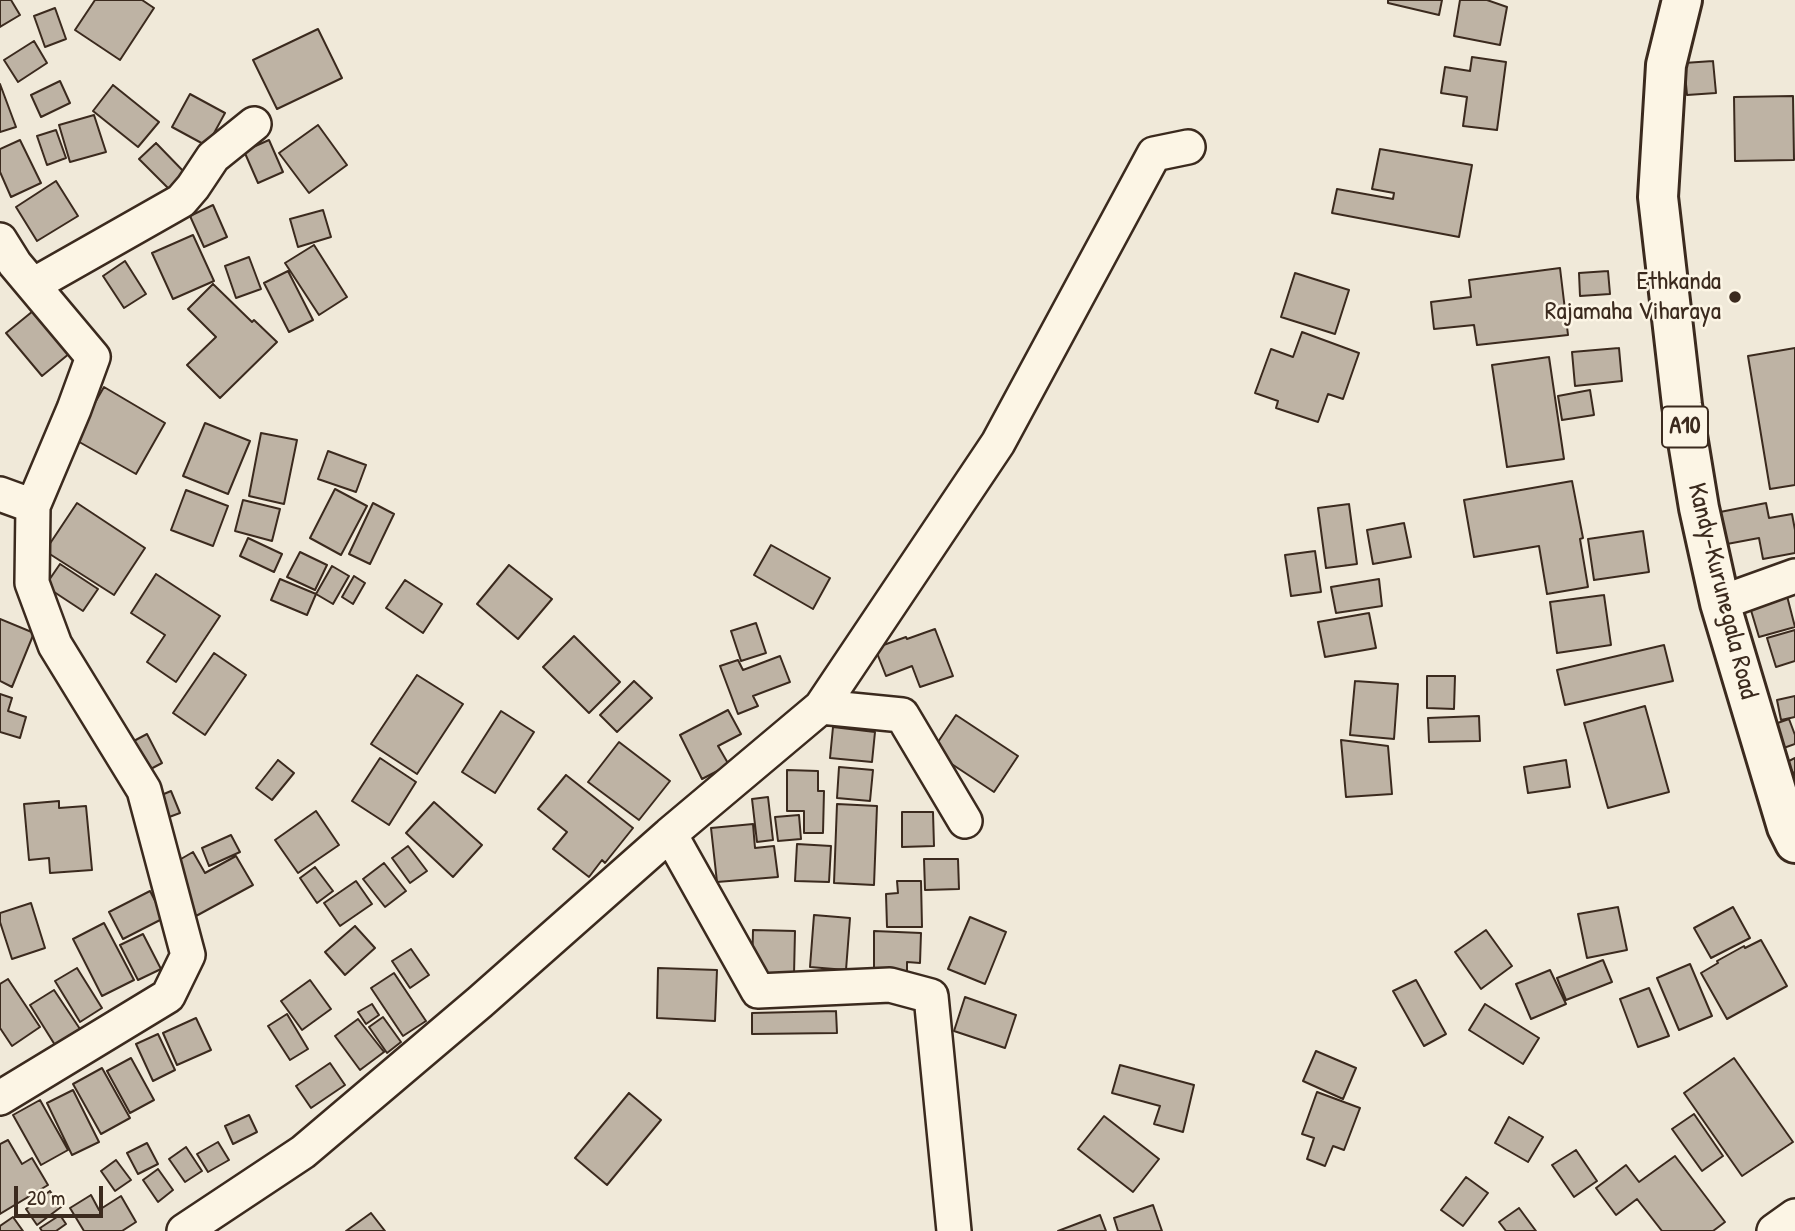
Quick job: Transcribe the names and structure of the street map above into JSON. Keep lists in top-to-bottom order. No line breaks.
{"streets":{"highway":["A10","Kandy-Kurunegala Road"]},"places":["Ethkanda Rajamaha Viharaya"],"scale_bar":"20 m"}
